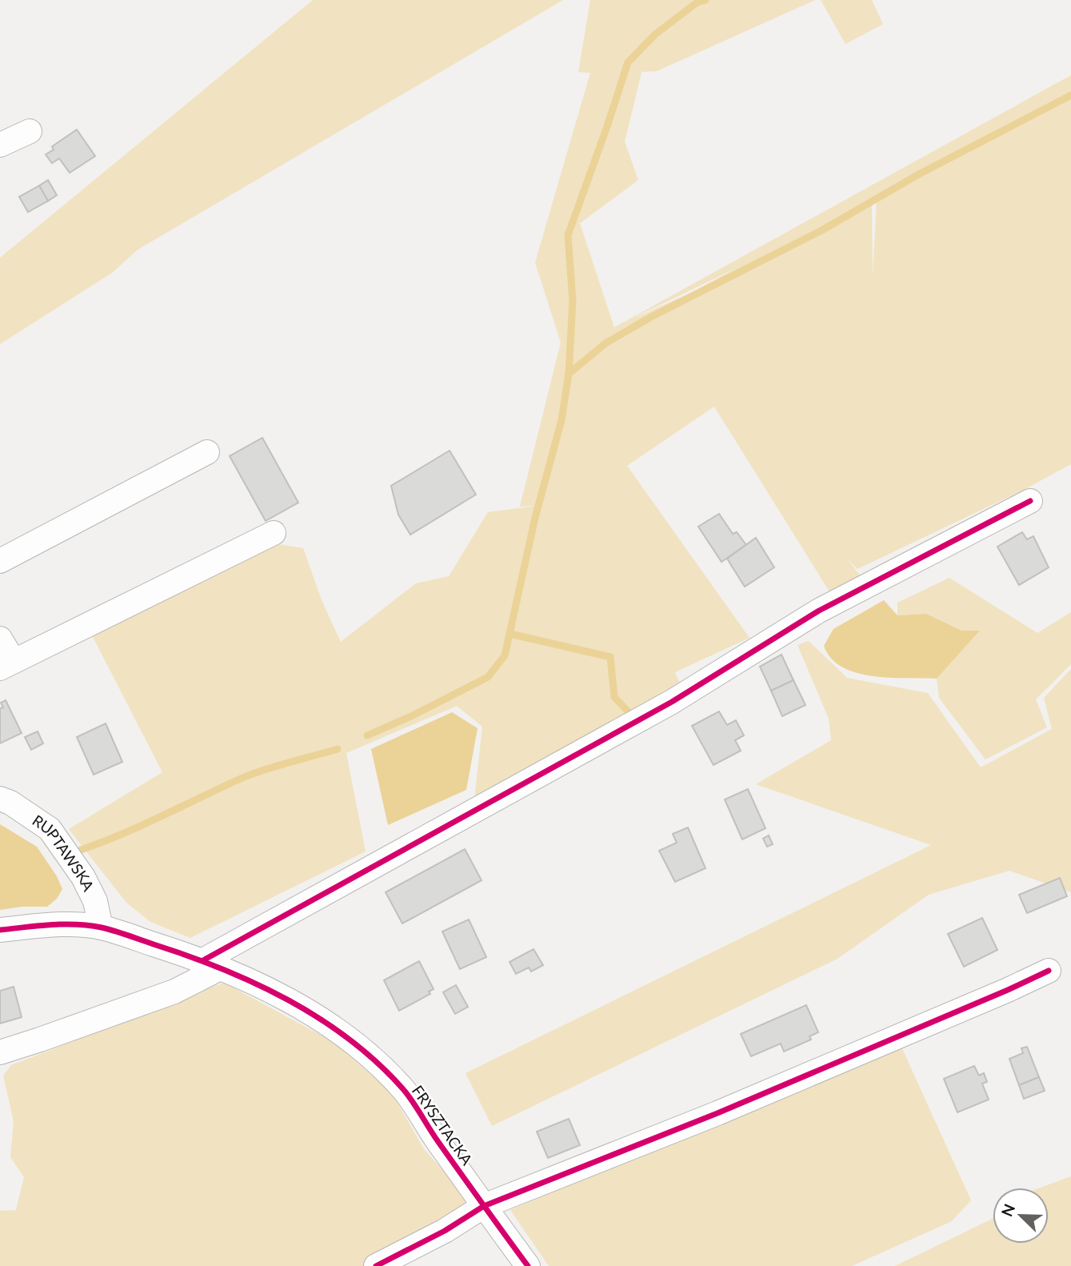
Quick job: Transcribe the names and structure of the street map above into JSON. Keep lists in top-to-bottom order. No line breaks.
{"streets":{"street":["RUPTAWSKA","FRYSZTACKA"]},"crossings":[["RUPTAWSKA","FRYSZTACKA"]],"north":"top left"}
